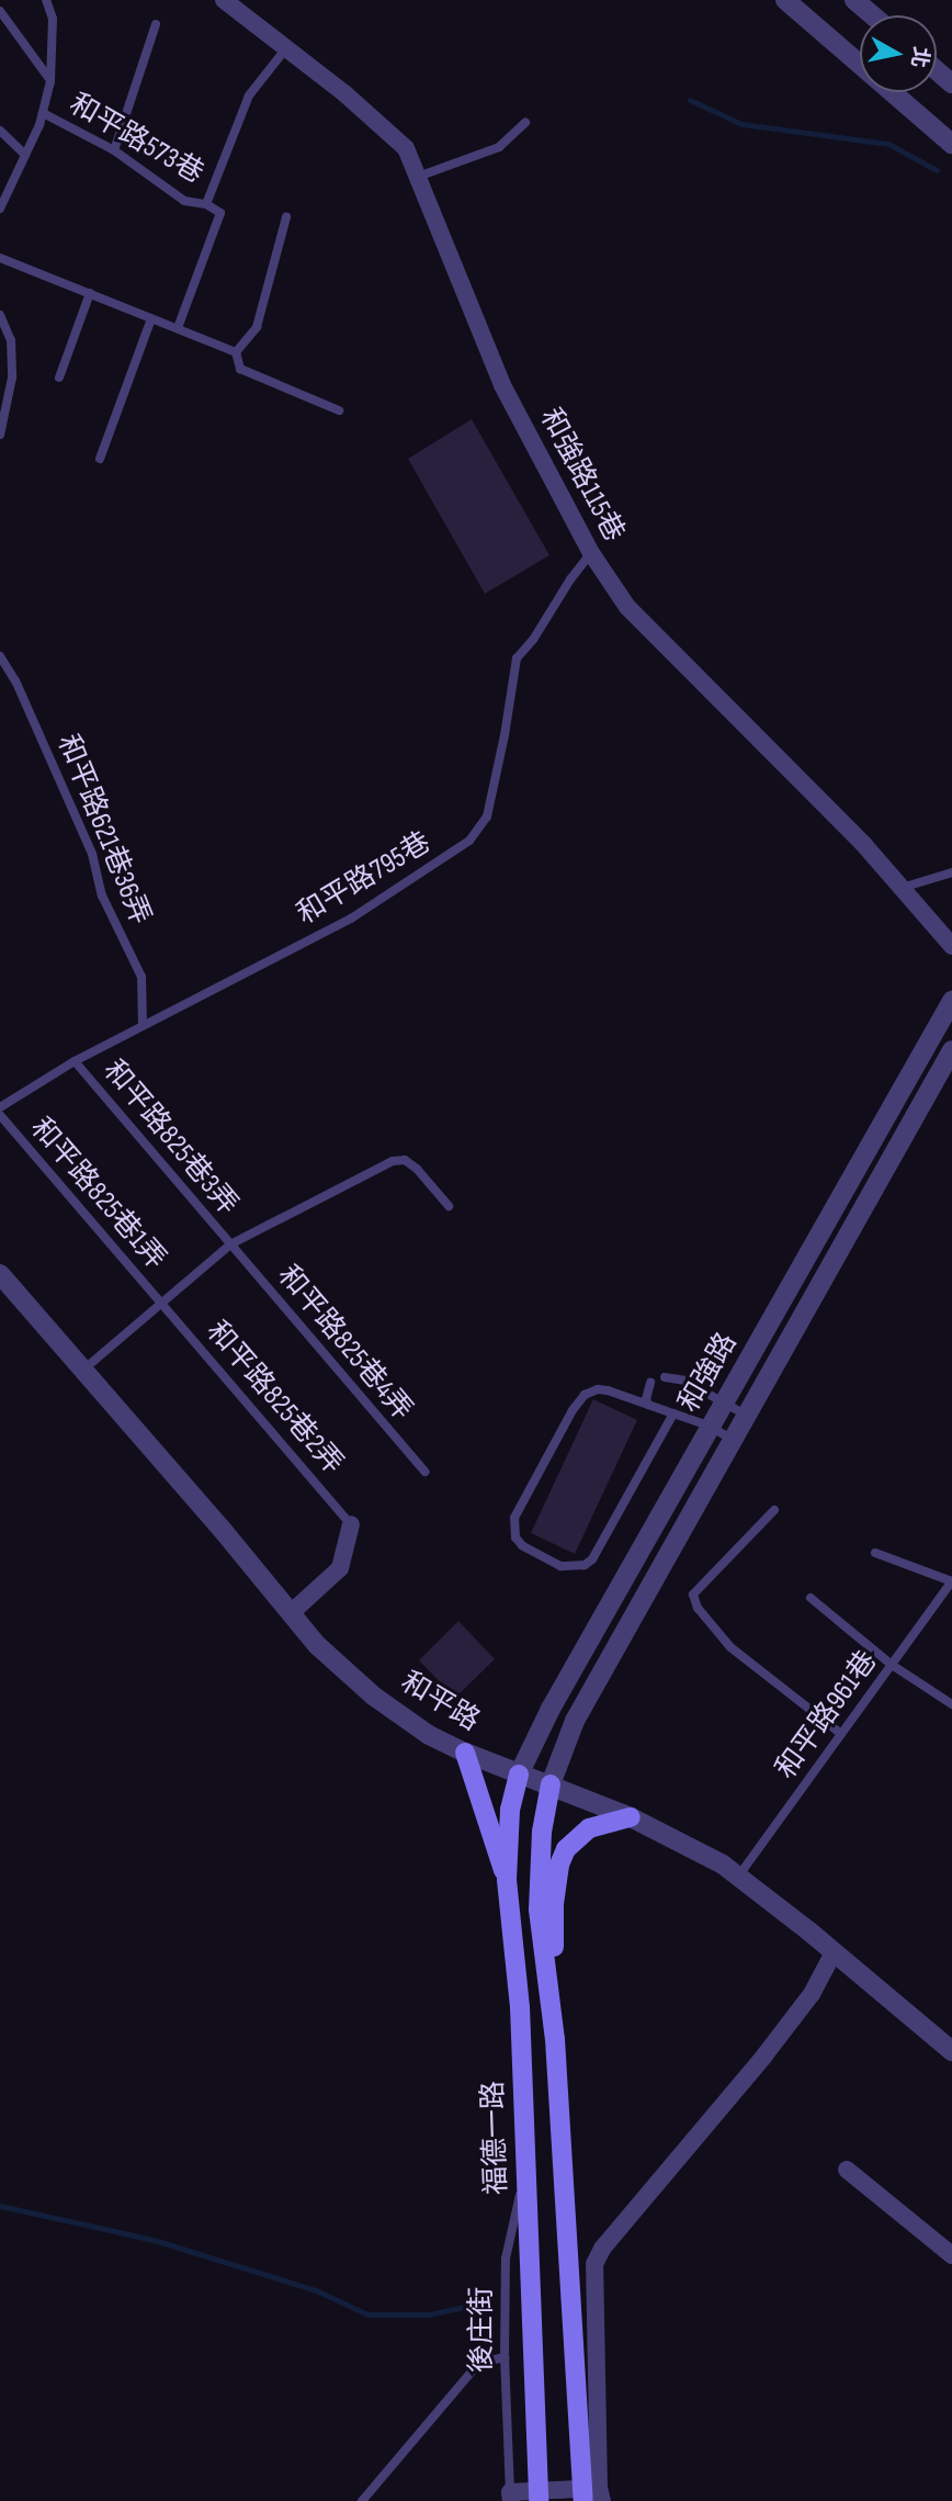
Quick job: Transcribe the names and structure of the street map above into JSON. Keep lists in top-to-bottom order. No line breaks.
{"streets":{"main road":["福德一路"],"street":["和強路115巷","和強路","和平路"],"lane":["和平路573巷","和平路621巷36弄","和平路795巷","和平路825巷3弄","和平路825巷1弄","和平路825巷4弄","和平路825巷2弄","和平路961巷","後庄街"]},"crossings":[["和強路115巷","和平路795巷"],["和平路621巷36弄","和平路795巷"],["和平路795巷","和平路825巷3弄"],["和平路825巷3弄","和平路825巷4弄"],["和平路825巷1弄","和平路825巷2弄"],["和強路","和平路"],["和強路","福德一路"],["和平路","和平路961巷"],["和平路","福德一路"],["福德一路","後庄街"]],"north":"right"}
